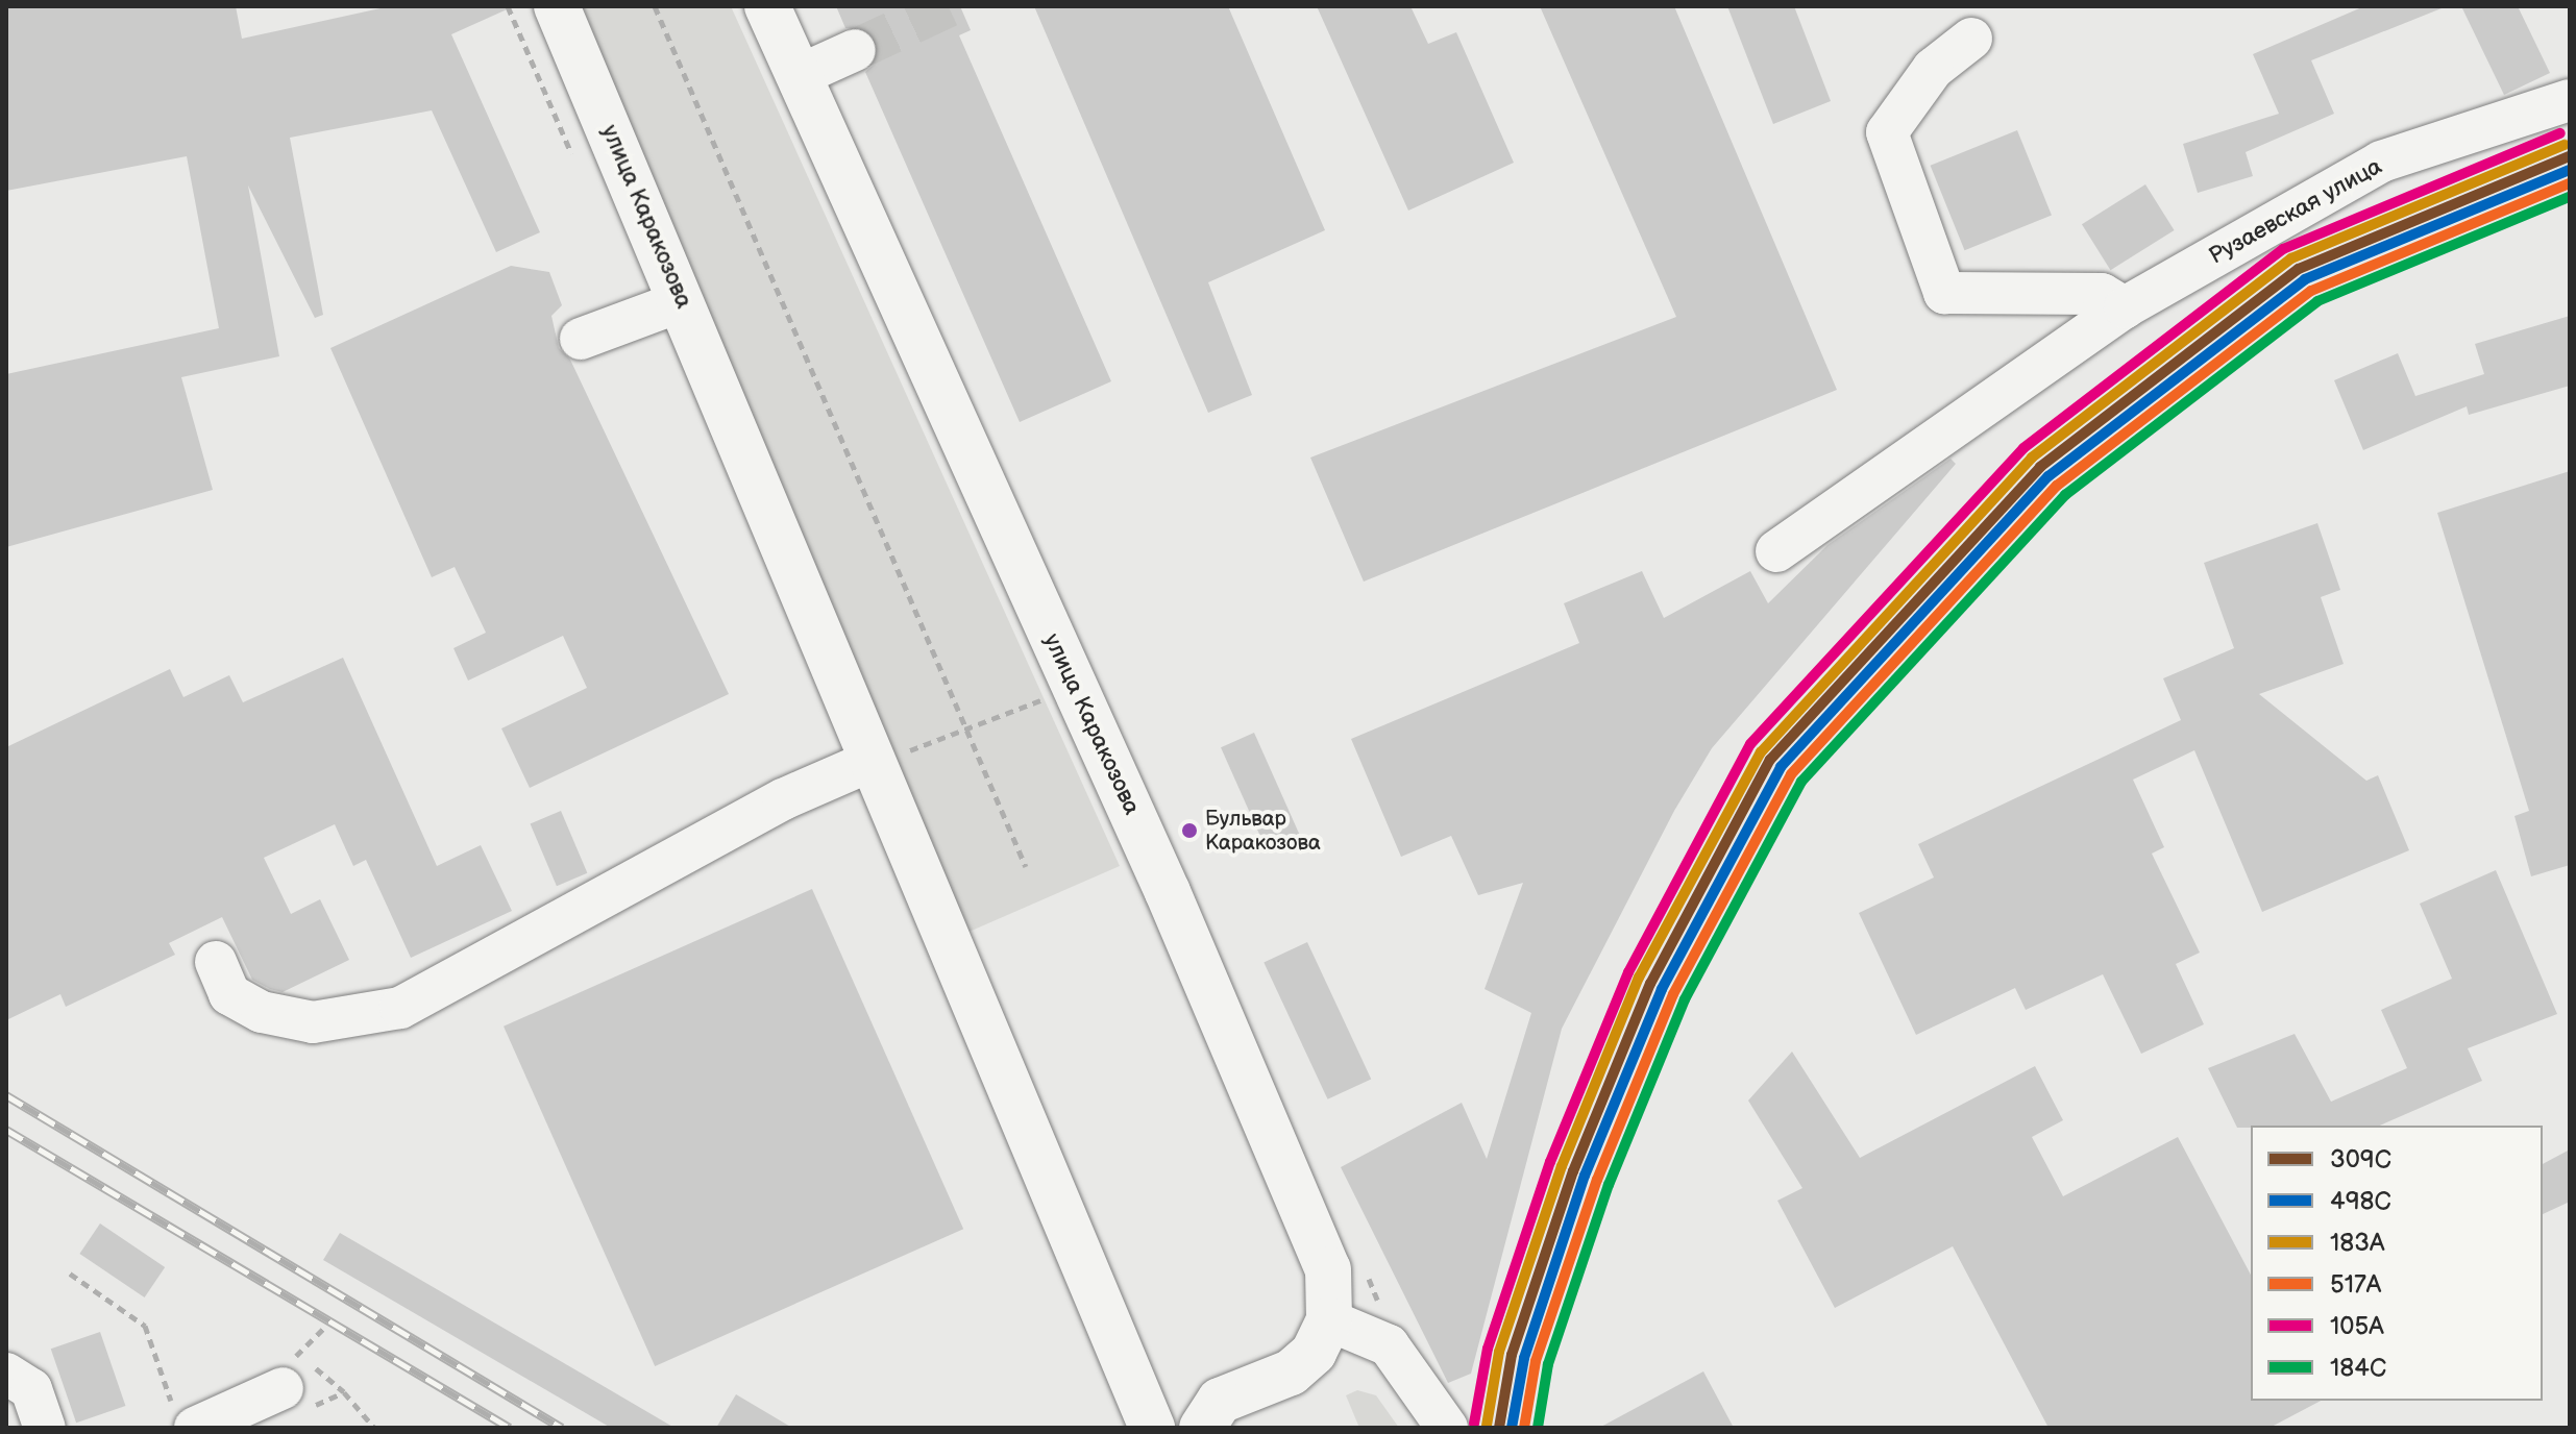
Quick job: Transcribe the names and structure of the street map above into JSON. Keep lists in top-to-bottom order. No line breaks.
{"streets":{"main road":["улица Каракозова"],"street":["Рузаевская улица"]},"places":["Бульвар Каракозова"],"lines":["transit line 105А","transit line 183А","transit line 309С","transit line 498С","transit line 517А","transit line 184С"],"legend":["309С","498С","183А","517А","105А","184С"]}
